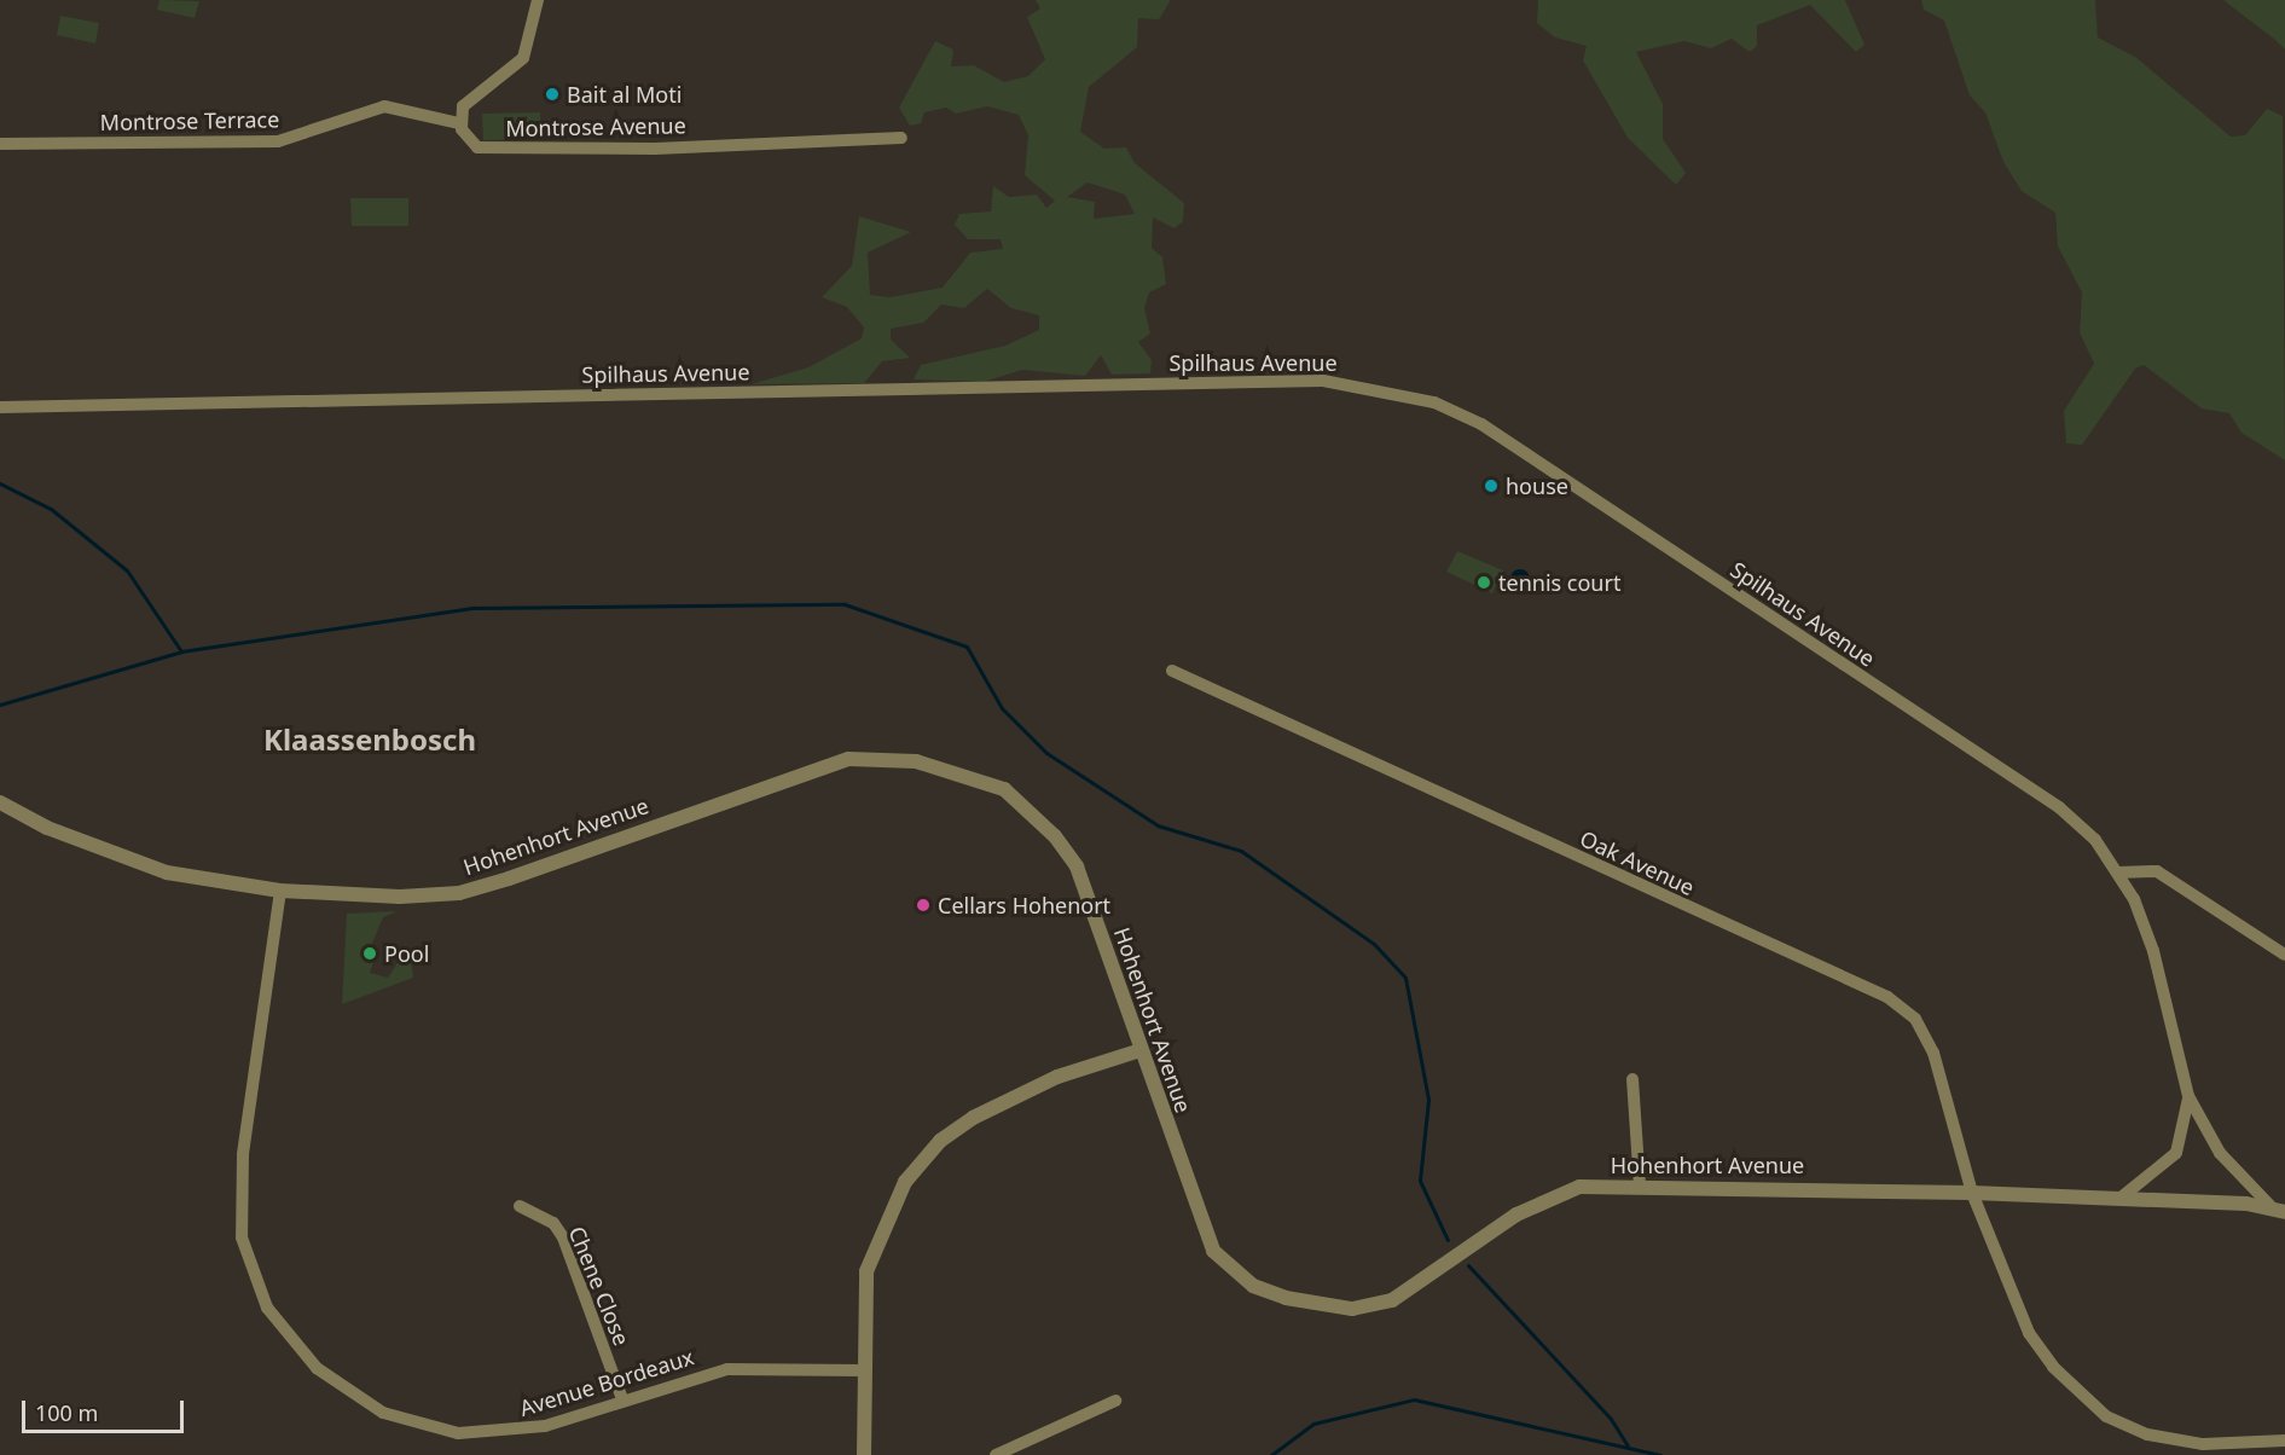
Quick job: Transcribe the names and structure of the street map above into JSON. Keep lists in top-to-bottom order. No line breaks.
{"streets":{"street":["Montrose Terrace","Montrose Avenue","Spilhaus Avenue","Hohenhort Avenue","Oak Avenue","Chene Close","Avenue Bordeaux"]},"crossings":[["Montrose Terrace","Montrose Avenue"],["Spilhaus Avenue","Hohenhort Avenue"],["Hohenhort Avenue","Oak Avenue"],["Hohenhort Avenue","Avenue Bordeaux"],["Chene Close","Avenue Bordeaux"]],"districts":["Klaassenbosch"],"places":["Bait al Moti","house","tennis court","Cellars Hohenort","Pool"],"scale_bar":"100 m"}
